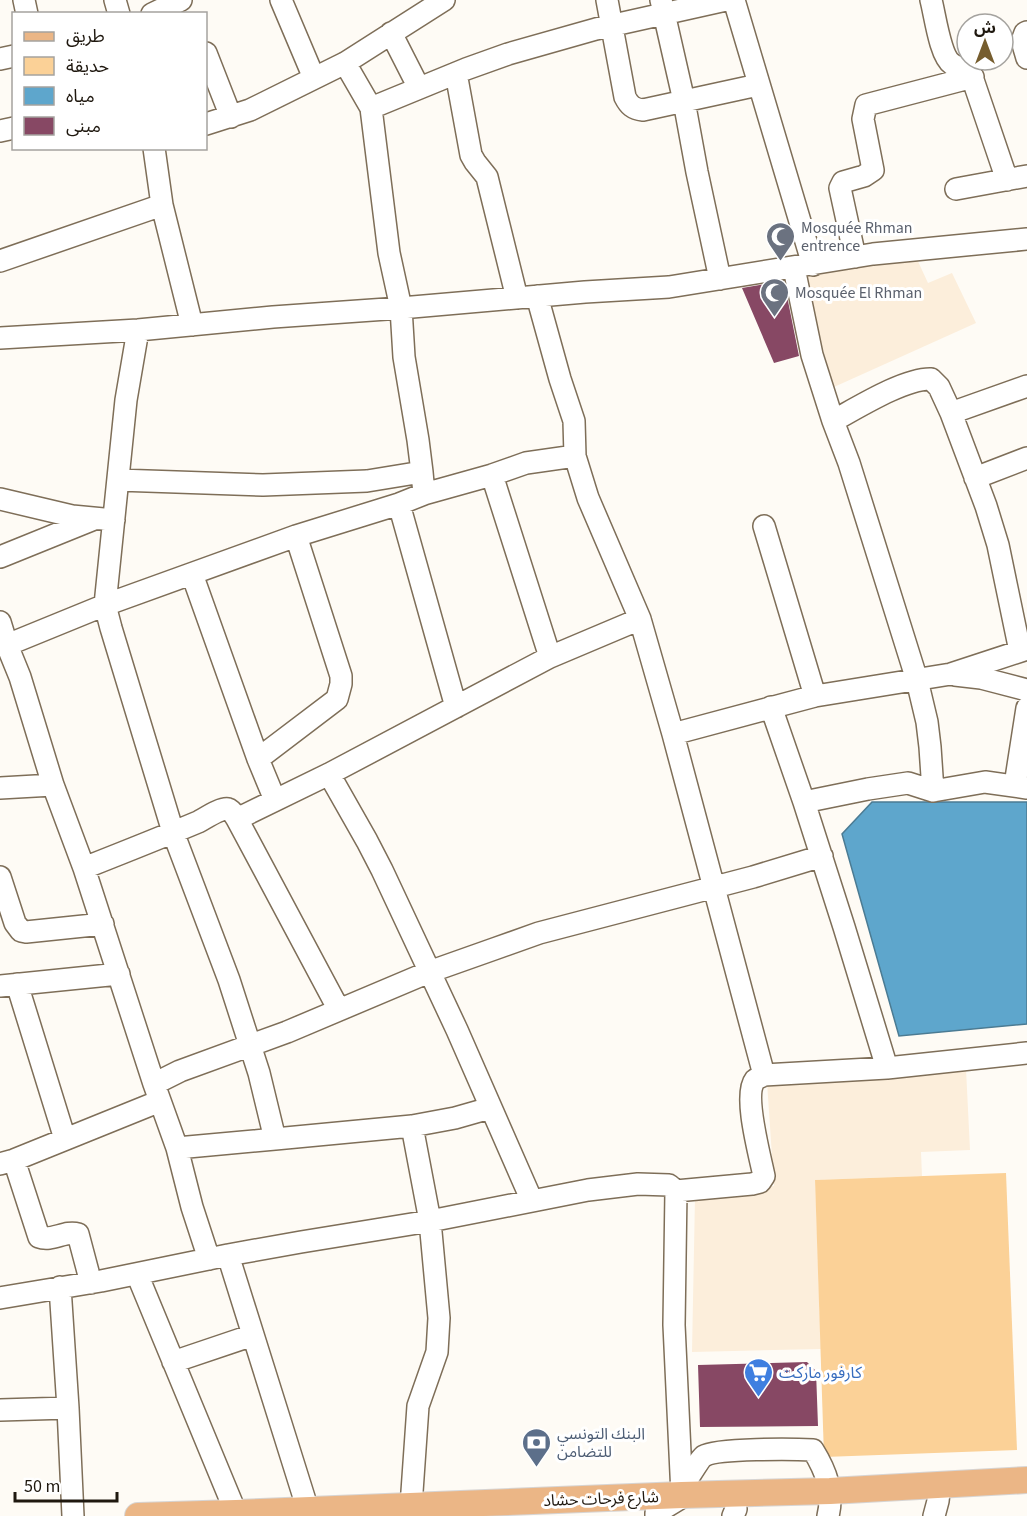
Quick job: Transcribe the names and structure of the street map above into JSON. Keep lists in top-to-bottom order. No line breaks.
{"streets":{"main road":["شارع فرحات حشاد"]},"places":{"mosque":["Mosquée Rhman entrence","Mosquée El Rhman"],"supermarket":["كارفور ماركت"],"bank":["البنك التونسي للتضامن"]},"legend":["طريق","حديقة","مياه","مبنى"],"scale_bar":"50 m","north":"top"}
